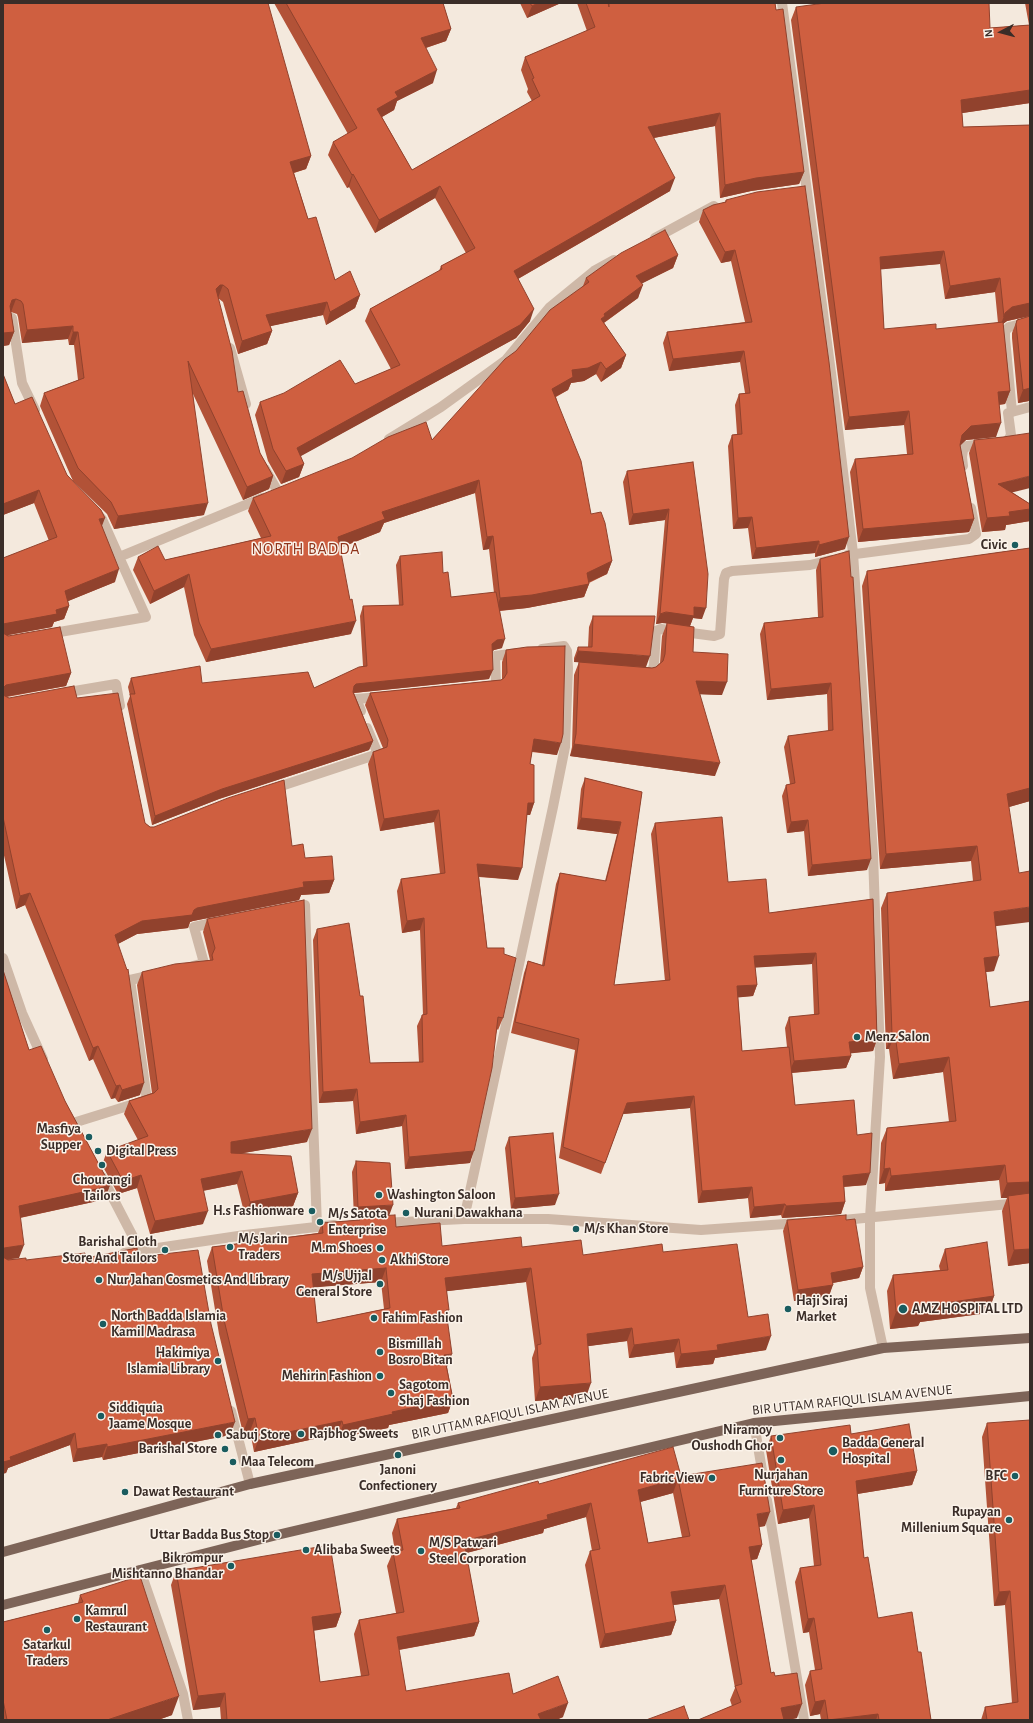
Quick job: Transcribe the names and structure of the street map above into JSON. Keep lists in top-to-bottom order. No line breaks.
{"streets":{"main road":["BIR UTTAM RAFIQUL ISLAM AVENUE"]},"districts":["NORTH BADDA"],"places":["Civic","Menz Salon","Masfiya Supper","Digital Press","Chourangi Tailors","Washington Saloon","H.s Fashionware","Nurani Dawakhana","M/s Satota Enterprise","M/s Khan Store","M/s Jarin Traders","M.m Shoes","Barishal Cloth Store And Tailors","Akhi Store","Nur Jahan Cosmetics And Library","M/s Ujjal General Store","Haji Siraj Market","AMZ HOSPITAL LTD","Fahim Fashion","North Badda Islamia Kamil Madrasa","Bismillah Bosro Bitan","Hakimiya Islamia Library","Mehirin Fashion","Sagotom Shaj Fashion","Siddiquia Jaame Mosque","Rajbhog Sweets","Sabuj Store","Niramoy Oushodh Ghor","Barishal Store","Badda General Hospital","Janoni Confectionery","Nurjahan Furniture Store","Maa Telecom","BFC","Fabric View","Dawat Restaurant","Rupayan Millenium Square","Uttar Badda Bus Stop","Alibaba Sweets","M/S Patwari Steel Corporation","Bikrompur Mishtanno Bhandar","Kamrul Restaurant","Satarkul Traders"],"north":"left"}
